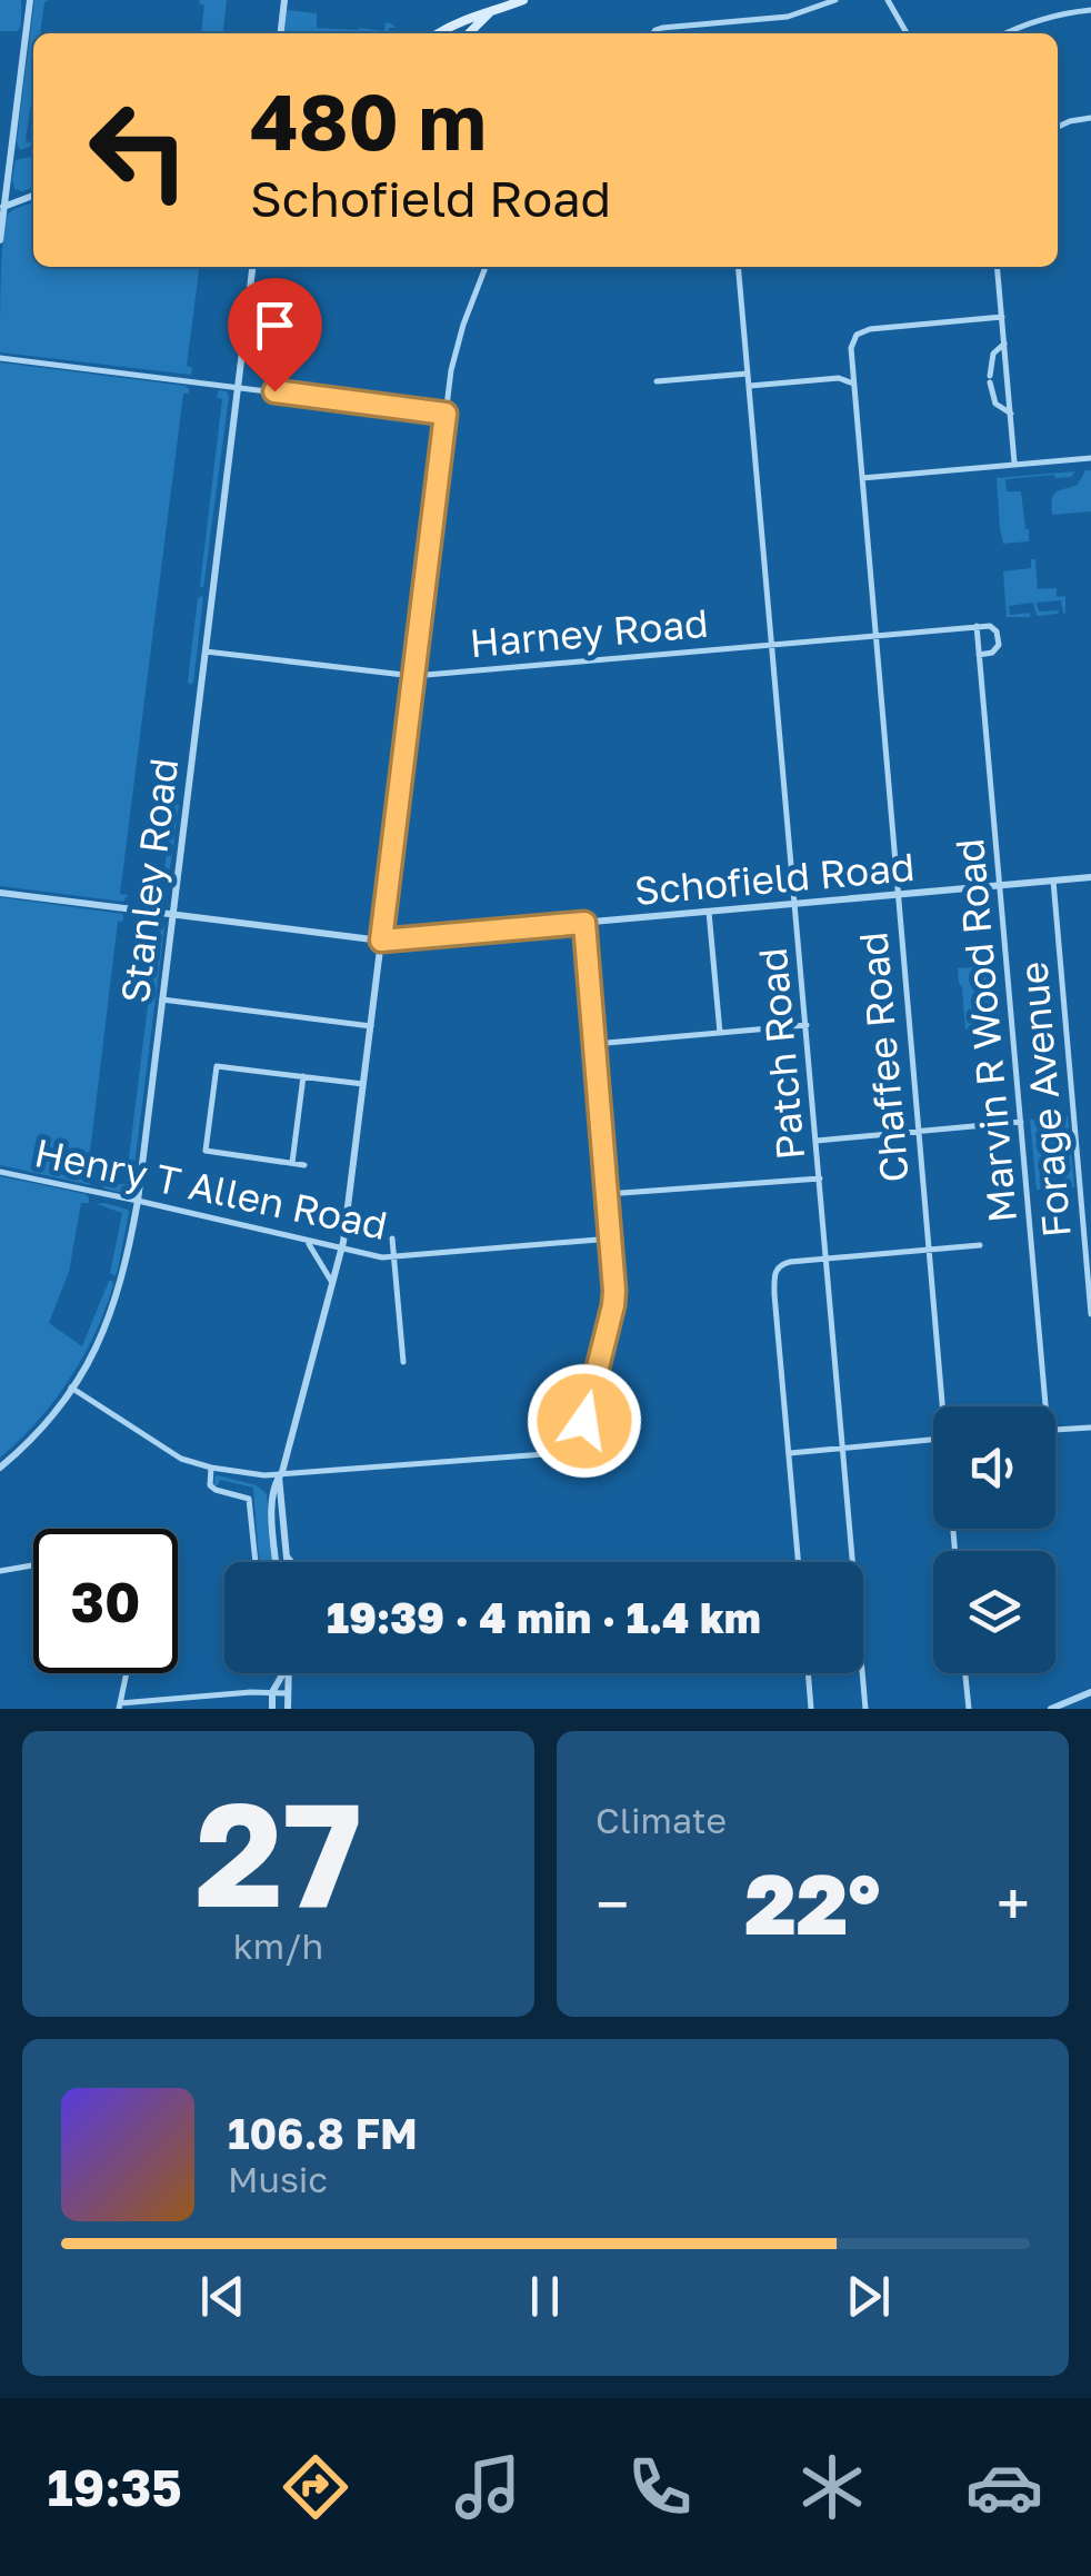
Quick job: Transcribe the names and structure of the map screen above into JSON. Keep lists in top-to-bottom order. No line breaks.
{"streets":{"street":["Harney Road","Schofield Road","Stanley Road","Marvin R Wood Road","Patch Road","Chaffee Road","Forage Avenue","Henry T Allen Road"]},"crossings":[["Harney Road","Stanley Road"],["Harney Road","Marvin R Wood Road"],["Harney Road","Patch Road"],["Harney Road","Chaffee Road"],["Schofield Road","Stanley Road"],["Schofield Road","Marvin R Wood Road"],["Schofield Road","Patch Road"],["Schofield Road","Chaffee Road"],["Schofield Road","Forage Avenue"],["Stanley Road","Henry T Allen Road"]],"page":{"turn":["480 m","Schofield Road"],"limit":"30","trip":"19:39 · 4 min · 1.4 km","tile":[["27","km/h"],"Climate"],"heat":["−","22°","+"],"song":["106.8 FM","Music"],"tabs":"19:35"}}
